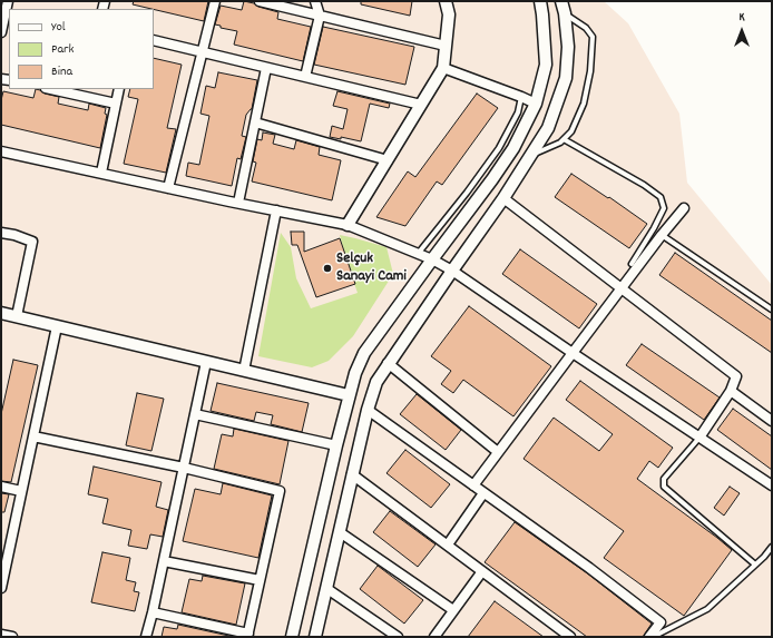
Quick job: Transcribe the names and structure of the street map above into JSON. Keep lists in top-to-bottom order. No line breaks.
{"places":["Selçuk Sanayi Cami"],"legend":["Yol","Park","Bina"],"north":"top"}
